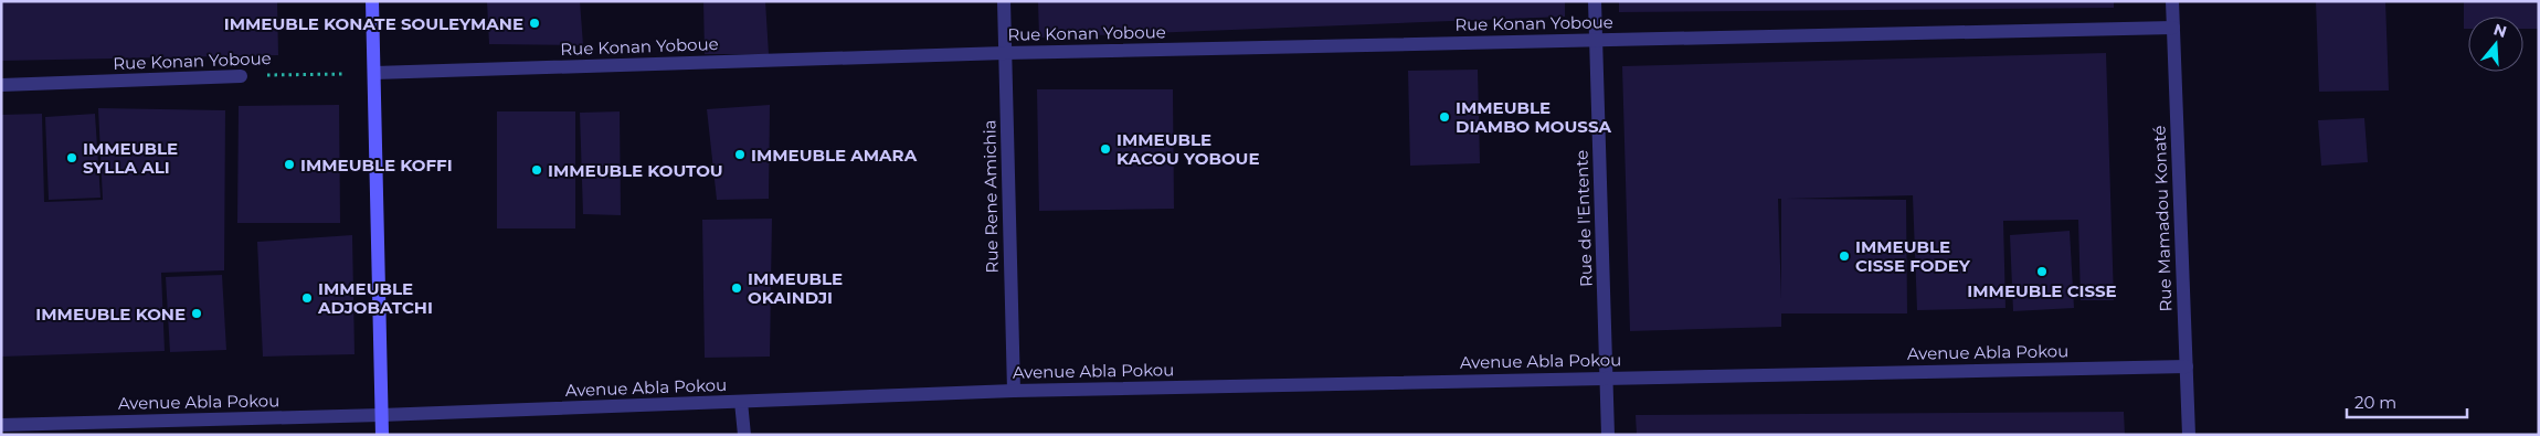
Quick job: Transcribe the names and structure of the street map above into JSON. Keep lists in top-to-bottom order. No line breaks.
{"streets":{"street":["Rue Konan Yoboue","Rue Rene Amichia","Rue de l'Entente","Rue Mamadou Konaté","Avenue Abla Pokou"]},"crossings":[["Rue Konan Yoboue","Rue Rene Amichia"],["Rue Konan Yoboue","Rue de l'Entente"],["Rue Konan Yoboue","Rue Mamadou Konaté"],["Rue Rene Amichia","Avenue Abla Pokou"],["Rue de l'Entente","Avenue Abla Pokou"],["Rue Mamadou Konaté","Avenue Abla Pokou"]],"places":["IMMEUBLE KONATE SOULEYMANE","IMMEUBLE DIAMBO MOUSSA","IMMEUBLE KACOU YOBOUE","IMMEUBLE AMARA","IMMEUBLE SYLLA ALI","IMMEUBLE KOFFI","IMMEUBLE KOUTOU","IMMEUBLE CISSE FODEY","IMMEUBLE CISSE","IMMEUBLE OKAINDJI","IMMEUBLE ADJOBATCHI","IMMEUBLE KONE"],"scale_bar":"20 m","north":"top"}
